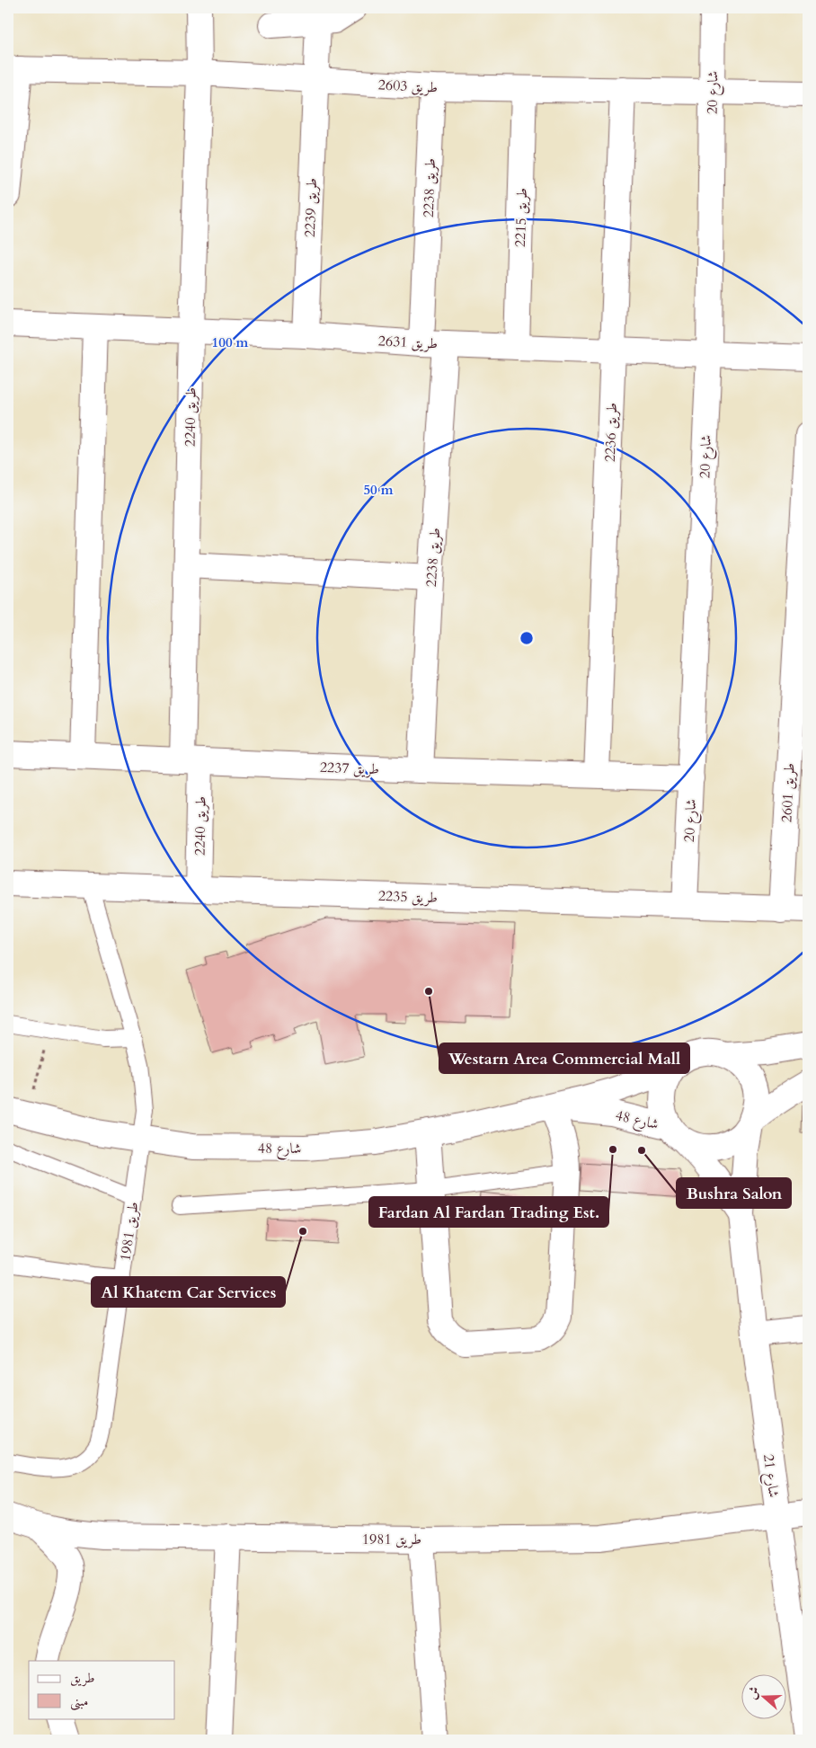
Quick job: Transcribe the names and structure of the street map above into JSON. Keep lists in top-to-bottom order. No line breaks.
{"streets":{"street":["طريق 2603","شارع 20","طريق 2238","طريق 2239","طريق 2215","طريق 2631","طريق 2240","طريق 2236","طريق 2237","طريق 2601","طريق 2235","شارع 48","طريق 1981","شارع 21"]},"crossings":[["طريق 2603","شارع 20"],["طريق 2603","طريق 2238"],["طريق 2603","طريق 2239"],["طريق 2603","طريق 2215"],["طريق 2603","طريق 2240"],["طريق 2603","طريق 2236"],["شارع 20","طريق 2631"],["شارع 20","طريق 2237"],["شارع 20","طريق 2235"],["طريق 2238","طريق 2631"],["طريق 2238","طريق 2237"],["طريق 2239","طريق 2631"],["طريق 2215","طريق 2631"],["طريق 2631","طريق 2240"],["طريق 2631","طريق 2236"],["طريق 2240","طريق 2237"],["طريق 2240","طريق 2235"],["طريق 2236","طريق 2237"],["طريق 2601","طريق 2235"],["طريق 2235","طريق 1981"],["شارع 48","طريق 1981"],["شارع 48","شارع 21"],["طريق 1981","شارع 21"]],"places":["Westarn Area Commercial Mall","Fardan Al Fardan Trading Est.","Bushra Salon","Al Khatem Car Services"],"legend":["طريق","مبنى"],"north":"left","rings":["100 m","50 m"]}
